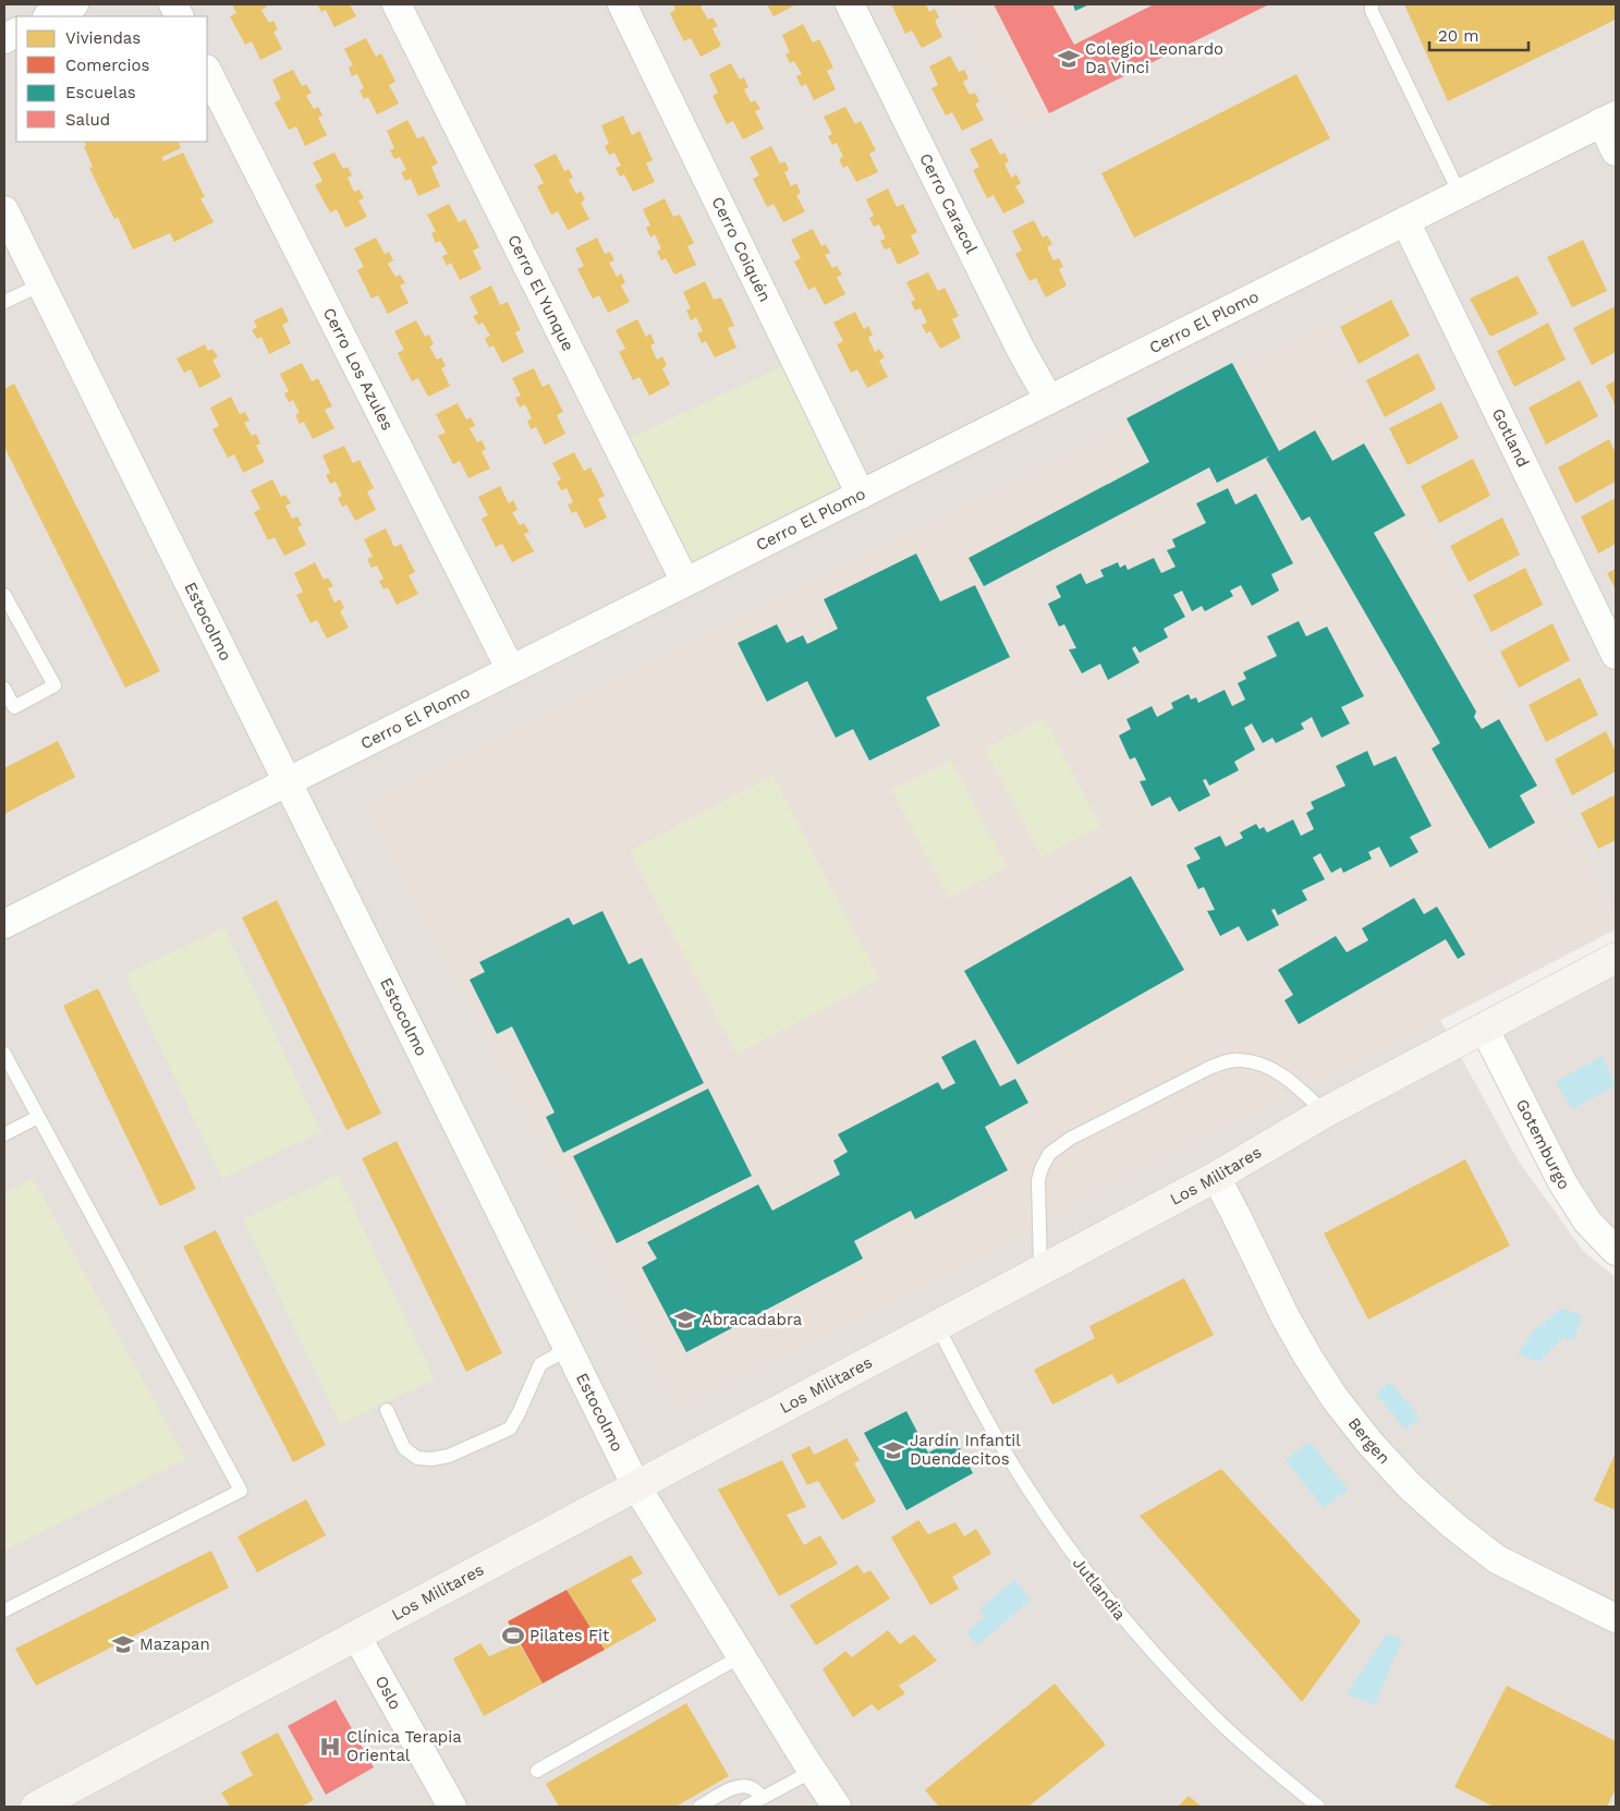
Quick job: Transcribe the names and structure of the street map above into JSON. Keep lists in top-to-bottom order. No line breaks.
{"streets":{"main road":["Los Militares"],"street":["Cerro Caracol","Cerro Coiquén","Cerro El Yunque","Cerro El Plomo","Cerro Los Azules","Gotland","Estocolmo","Gotemburgo","Bergen","Oslo"],"lane":["Jutlandia"]},"crossings":[["Cerro Caracol","Cerro El Plomo"],["Cerro Coiquén","Cerro El Plomo"],["Cerro El Yunque","Cerro El Plomo"],["Cerro El Plomo","Cerro Los Azules"],["Cerro El Plomo","Gotland"],["Cerro El Plomo","Estocolmo"],["Estocolmo","Los Militares"],["Gotemburgo","Los Militares"],["Los Militares","Bergen"],["Los Militares","Jutlandia"],["Los Militares","Oslo"]],"places":{"school or university":["Colegio Leonardo Da Vinci","Abracadabra","Jardín Infantil Duendecitos","Mazapan"],"sports":["Pilates Fit"],"hospital":["Clínica Terapia Oriental"]},"legend":["Viviendas","Comercios","Escuelas","Salud"],"scale_bar":"20 m"}
